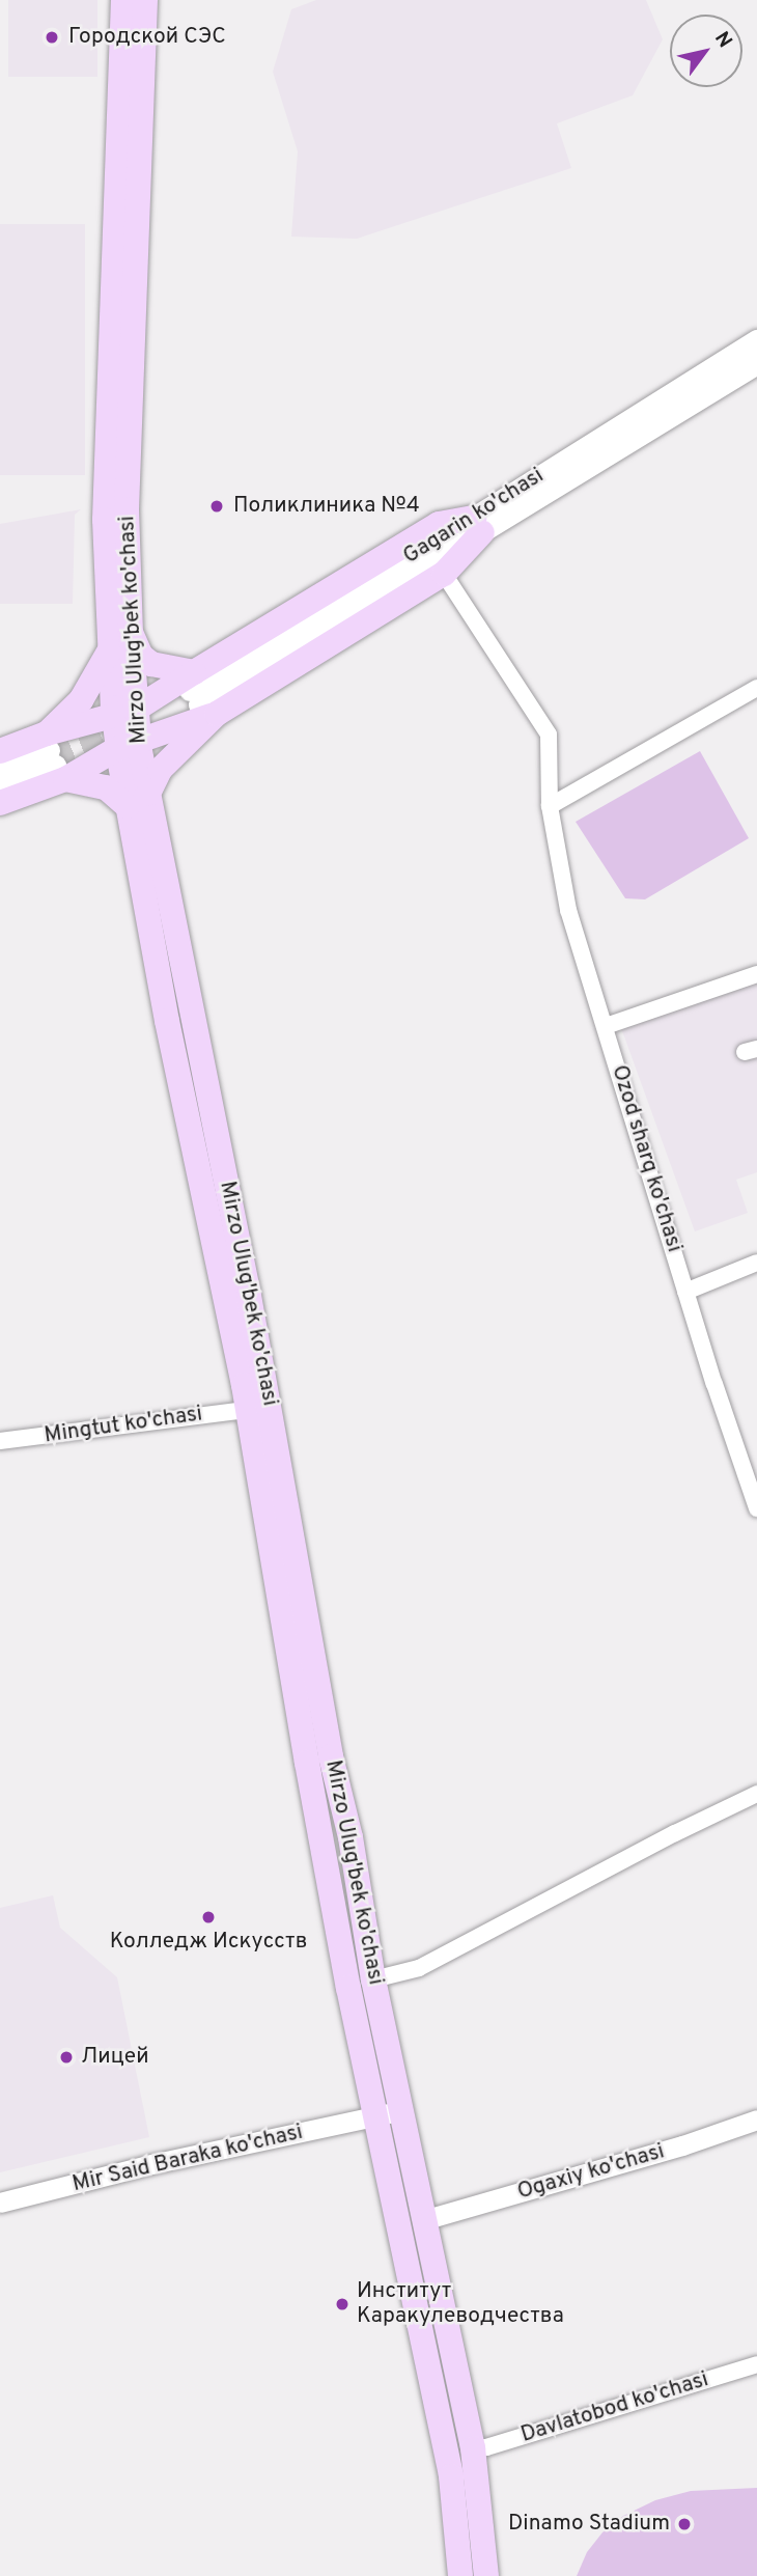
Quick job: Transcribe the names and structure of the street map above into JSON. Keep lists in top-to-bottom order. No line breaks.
{"streets":{"main road":["Gagarin ko'chasi","Mirzo Ulug'bek ko'chasi"],"street":["Ozod sharq ko'chasi","Mingtut ko'chasi","Mir Said Baraka ko'chasi","Ogaxiy ko'chasi","Davlatobod ko'chasi"]},"crossings":[["Mirzo Ulug'bek ko'chasi","Mingtut ko'chasi"],["Mirzo Ulug'bek ko'chasi","Mir Said Baraka ko'chasi"],["Mirzo Ulug'bek ko'chasi","Ogaxiy ko'chasi"],["Mirzo Ulug'bek ko'chasi","Davlatobod ko'chasi"]],"places":["Городской СЭС","Поликлиника №4","Колледж Искусств","Лицей","Институт Каракулеводчества","Dinamo Stadium"],"north":"top right"}
